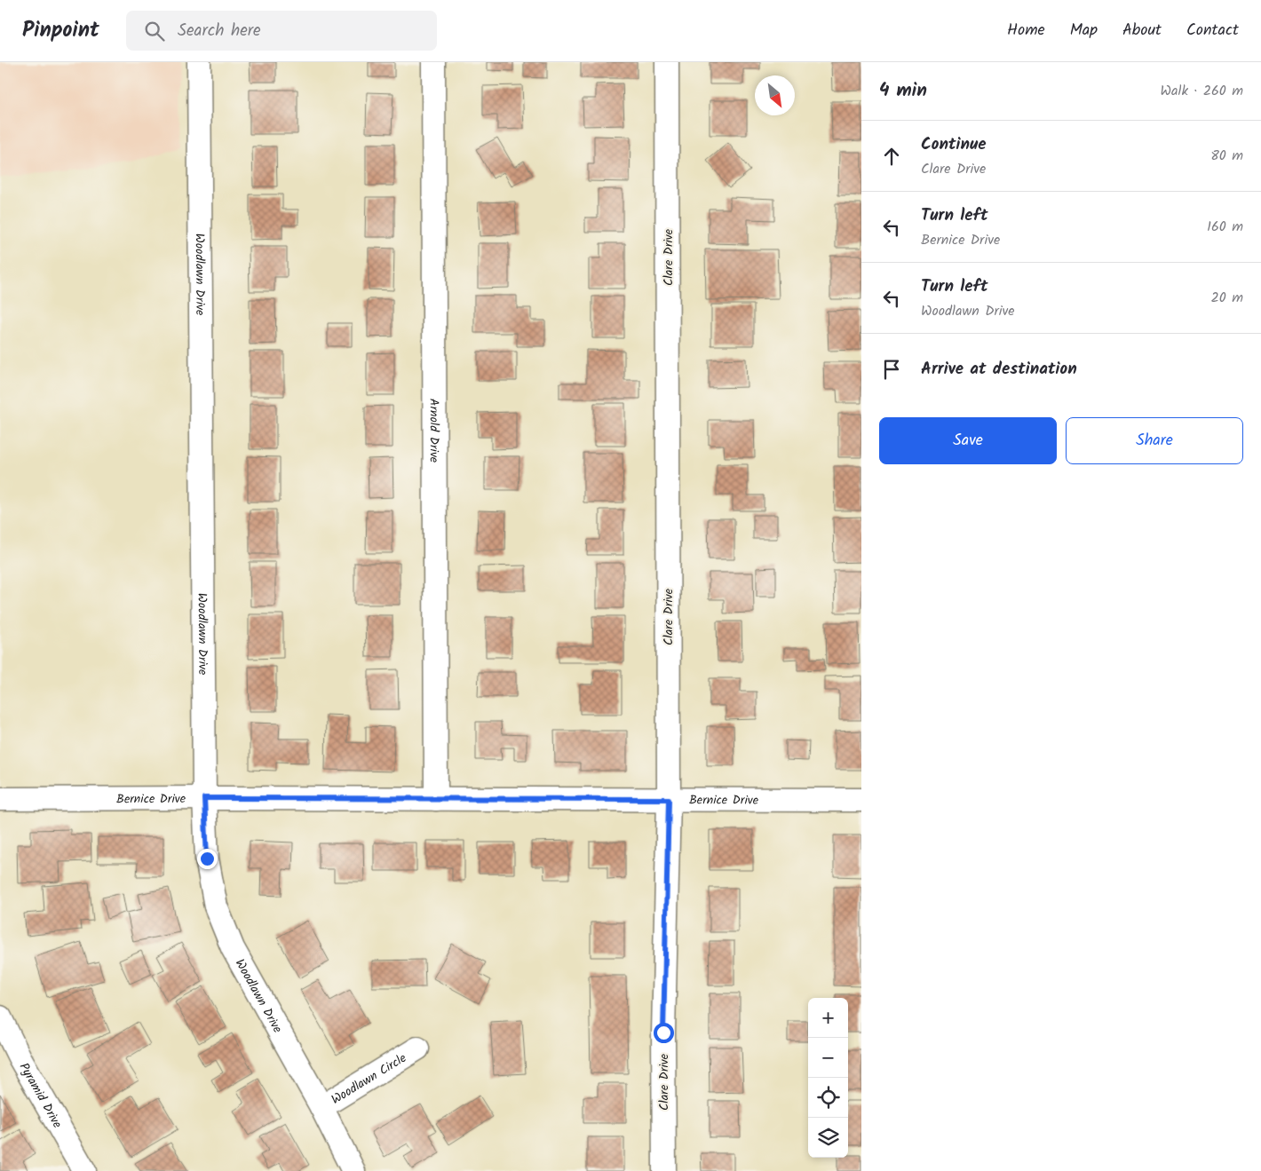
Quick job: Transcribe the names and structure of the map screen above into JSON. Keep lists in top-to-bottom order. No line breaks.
{"streets":{"street":["Clare Drive","Woodlawn Drive","Arnold Drive","Bernice Drive","Woodlawn Circle","Pyramid Drive"]},"crossings":[["Clare Drive","Bernice Drive"],["Woodlawn Drive","Bernice Drive"],["Woodlawn Drive","Woodlawn Circle"],["Arnold Drive","Bernice Drive"]],"north":"bottom right","page":{"header":"Pinpoint","search":"Search here","nav":["Home","Map","About","Contact"],"heading":["4 min","Walk · 260 m"],"list":[["Continue","Clare Drive","80 m"],["Turn left","Bernice Drive","160 m"],["Turn left","Woodlawn Drive","20 m"],"Arrive at destination"],"buttons":["Save","Share"],"map_buttons":["+","−"]}}
